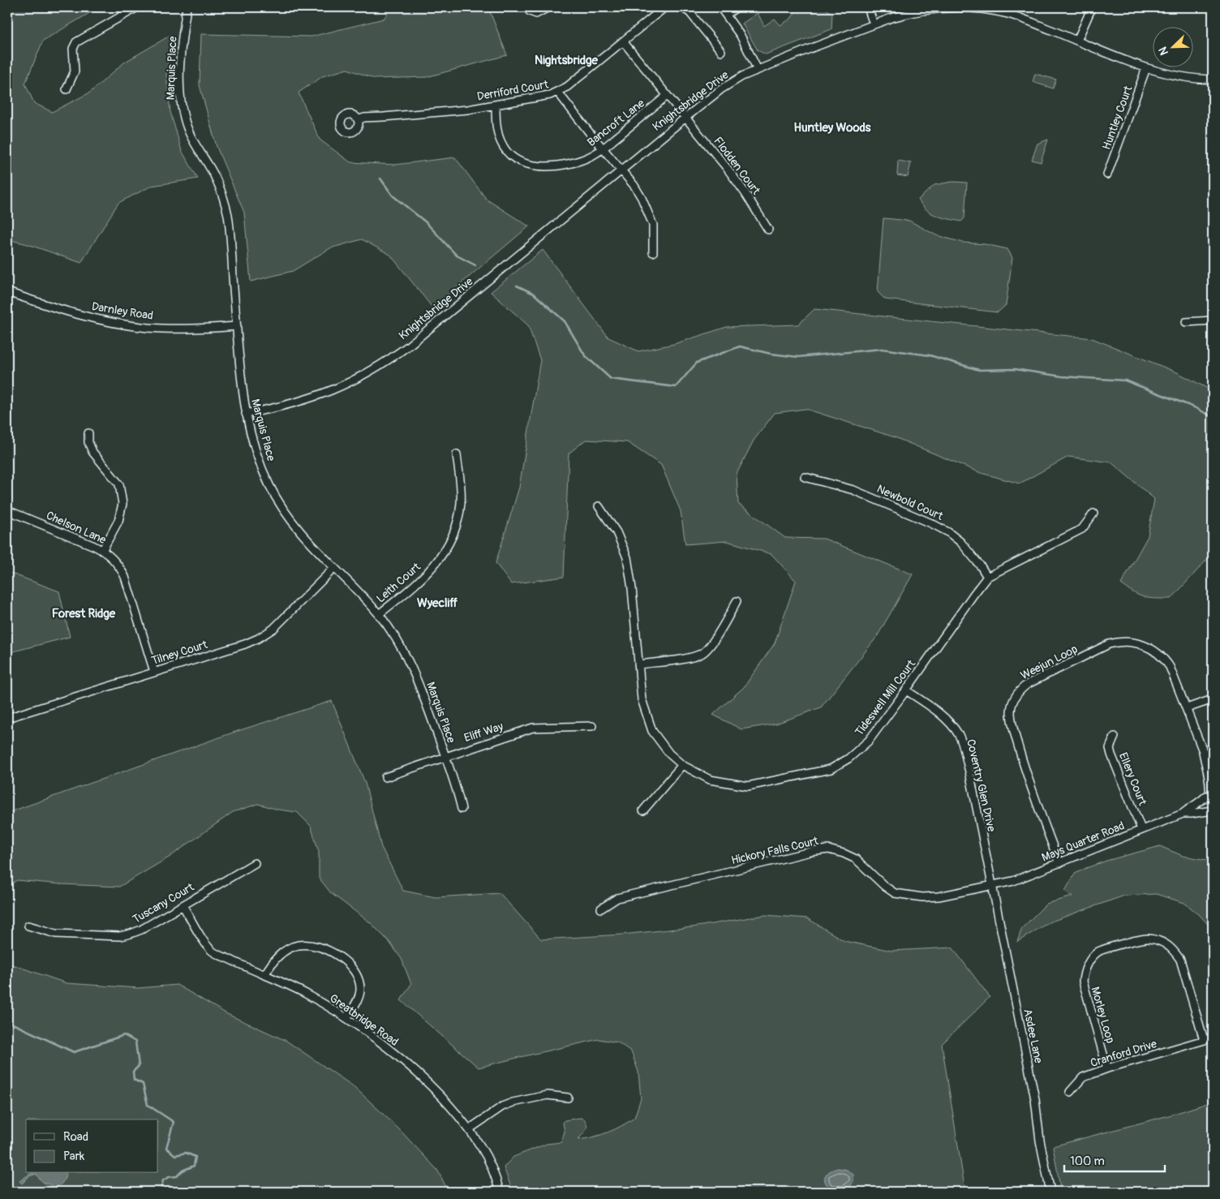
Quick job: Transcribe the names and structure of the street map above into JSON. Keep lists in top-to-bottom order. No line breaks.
{"streets":{"street":["Marquis Place","Derriford Court","Knightsbridge Drive","Huntley Court","Bancroft Lane","Flodden Court","Darnley Road","Newbold Court","Chelson Lane","Leith Court","Tilney Court","Weejun Loop","Tideswell Mill Court","Eliff Way","Ellery Court","Coventry Glen Drive","Mays Quarter Road","Hickory Falls Court","Tuscany Court","Morley Loop","Greatbridge Road","Asdee Lane","Cranford Drive"]},"crossings":[["Marquis Place","Knightsbridge Drive"],["Marquis Place","Darnley Road"],["Marquis Place","Leith Court"],["Marquis Place","Tilney Court"],["Marquis Place","Eliff Way"],["Derriford Court","Bancroft Lane"],["Derriford Court","Flodden Court"],["Knightsbridge Drive","Huntley Court"],["Knightsbridge Drive","Flodden Court"],["Bancroft Lane","Flodden Court"],["Newbold Court","Tideswell Mill Court"],["Chelson Lane","Tilney Court"],["Weejun Loop","Mays Quarter Road"],["Tideswell Mill Court","Coventry Glen Drive"],["Ellery Court","Mays Quarter Road"],["Coventry Glen Drive","Mays Quarter Road"],["Coventry Glen Drive","Hickory Falls Court"],["Coventry Glen Drive","Asdee Lane"],["Mays Quarter Road","Hickory Falls Court"],["Mays Quarter Road","Asdee Lane"],["Hickory Falls Court","Asdee Lane"],["Tuscany Court","Greatbridge Road"],["Morley Loop","Cranford Drive"]],"districts":["Nightsbridge","Huntley Woods","Wyecliff","Forest Ridge"],"legend":["Road","Park"],"scale_bar":"100 m","north":"bottom left"}
